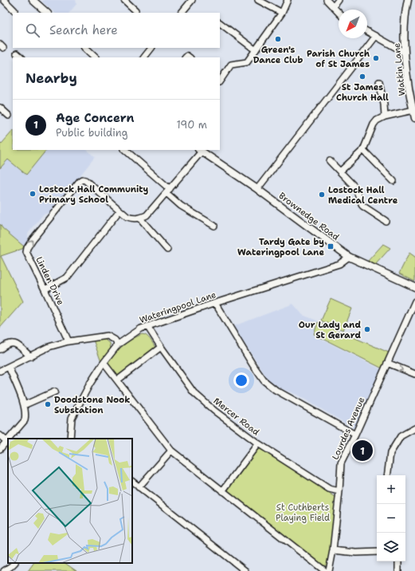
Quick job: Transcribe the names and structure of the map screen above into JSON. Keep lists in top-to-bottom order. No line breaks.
{"streets":{"main road":["Watkin Lane","Brownedge Road"],"street":["Linden Drive","Wateringpool Lane","Mercer Road","Lourdes Avenue"]},"crossings":[["Brownedge Road","Wateringpool Lane"],["Wateringpool Lane","Mercer Road"],["Mercer Road","Lourdes Avenue"]],"parks":["St Cuthberts Playing Field"],"places":{"other":["Green's Dance Club","Parish Church of St James","St James Church Hall","Lostock Hall Community Primary School","Lostock Hall Medical Centre","Our Lady and St Gerard","Doodstone Nook Substation"],"transit":["Tardy Gate by Wateringpool Lane"]},"north":"bottom left","page":{"search":"Search here","heading":"Nearby","list":[{"mark":"1","name":"Age Concern","note":"Public building","value":"190 m"}],"pins":"1","map_buttons":["+","−"]}}
